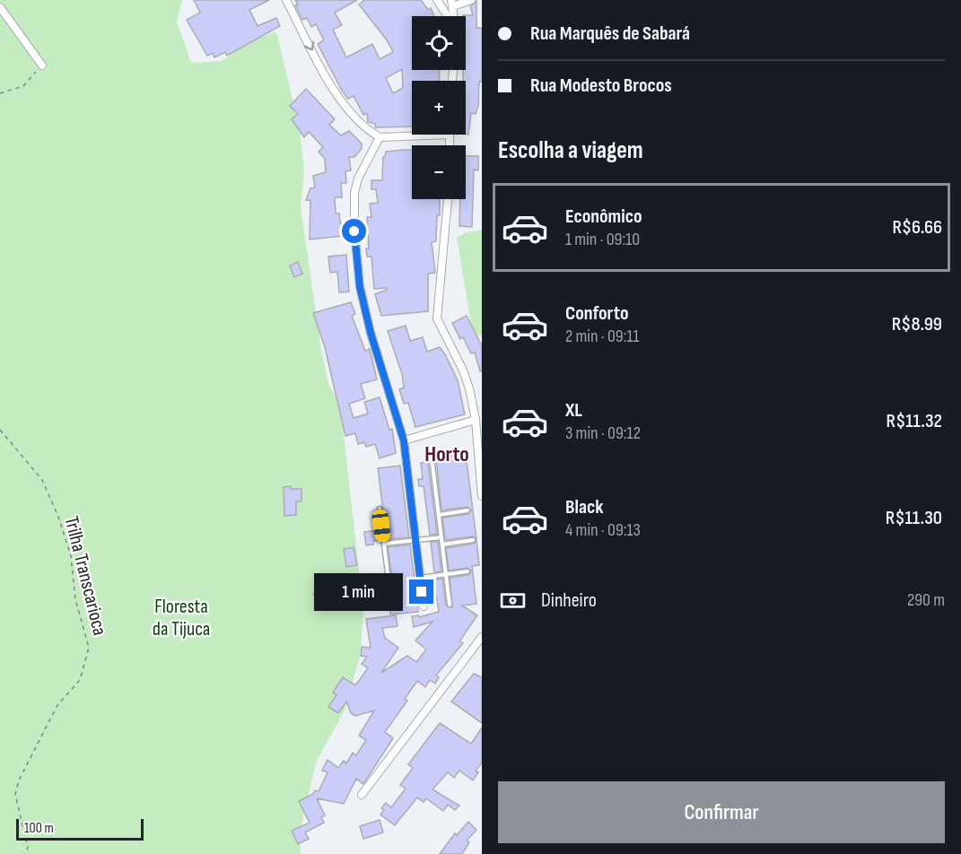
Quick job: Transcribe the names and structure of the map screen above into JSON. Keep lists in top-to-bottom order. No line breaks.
{"streets":{"path":["Trilha Transcarioca"]},"districts":["Horto"],"parks":["Floresta da Tijuca"],"scale_bar":"100 m","page":{"banner":["Rua Marquês de Sabará","Rua Modesto Brocos"],"map_buttons":["+","−"],"heading":"Escolha a viagem","list":[{"name":"Econômico","note":"1 min · 09:10","value":"R$6.66"},{"name":"Conforto","note":"2 min · 09:11","value":"R$8.99"},{"name":"XL","note":"3 min · 09:12","value":"R$11.32"},{"name":"Black","note":"4 min · 09:13","value":"R$11.30"}],"pay":["Dinheiro","290 m"],"bubble":"1 min","buttons":"Confirmar","scale":"100 m"}}
